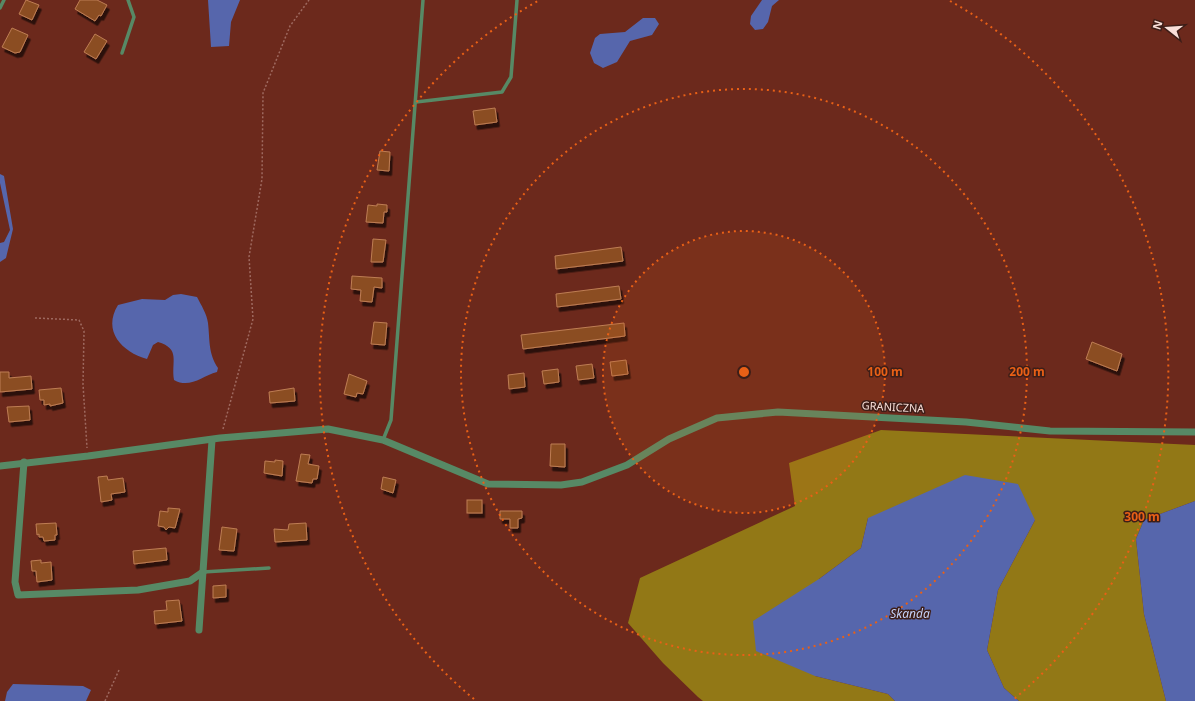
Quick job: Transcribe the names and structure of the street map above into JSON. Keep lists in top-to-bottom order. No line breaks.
{"streets":{"street":["GRANICZNA"]},"water":["Skanda"],"north":"left","rings":["100 m","200 m","300 m"]}
